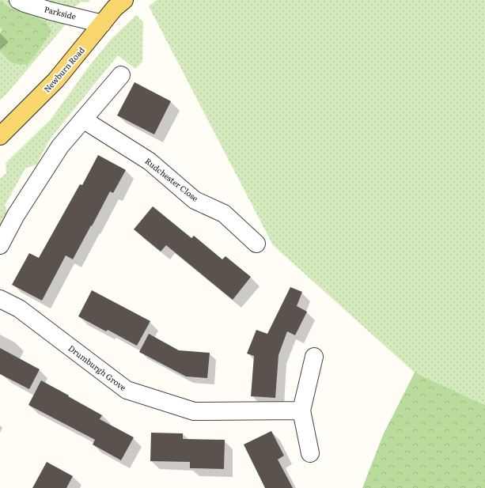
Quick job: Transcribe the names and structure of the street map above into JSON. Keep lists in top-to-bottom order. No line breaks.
{"streets":{"main road":["Newburn Road"],"street":["Parkside","Rudchester Close","Drumburgh Grove"]},"crossings":[["Parkside","Newburn Road"]]}
